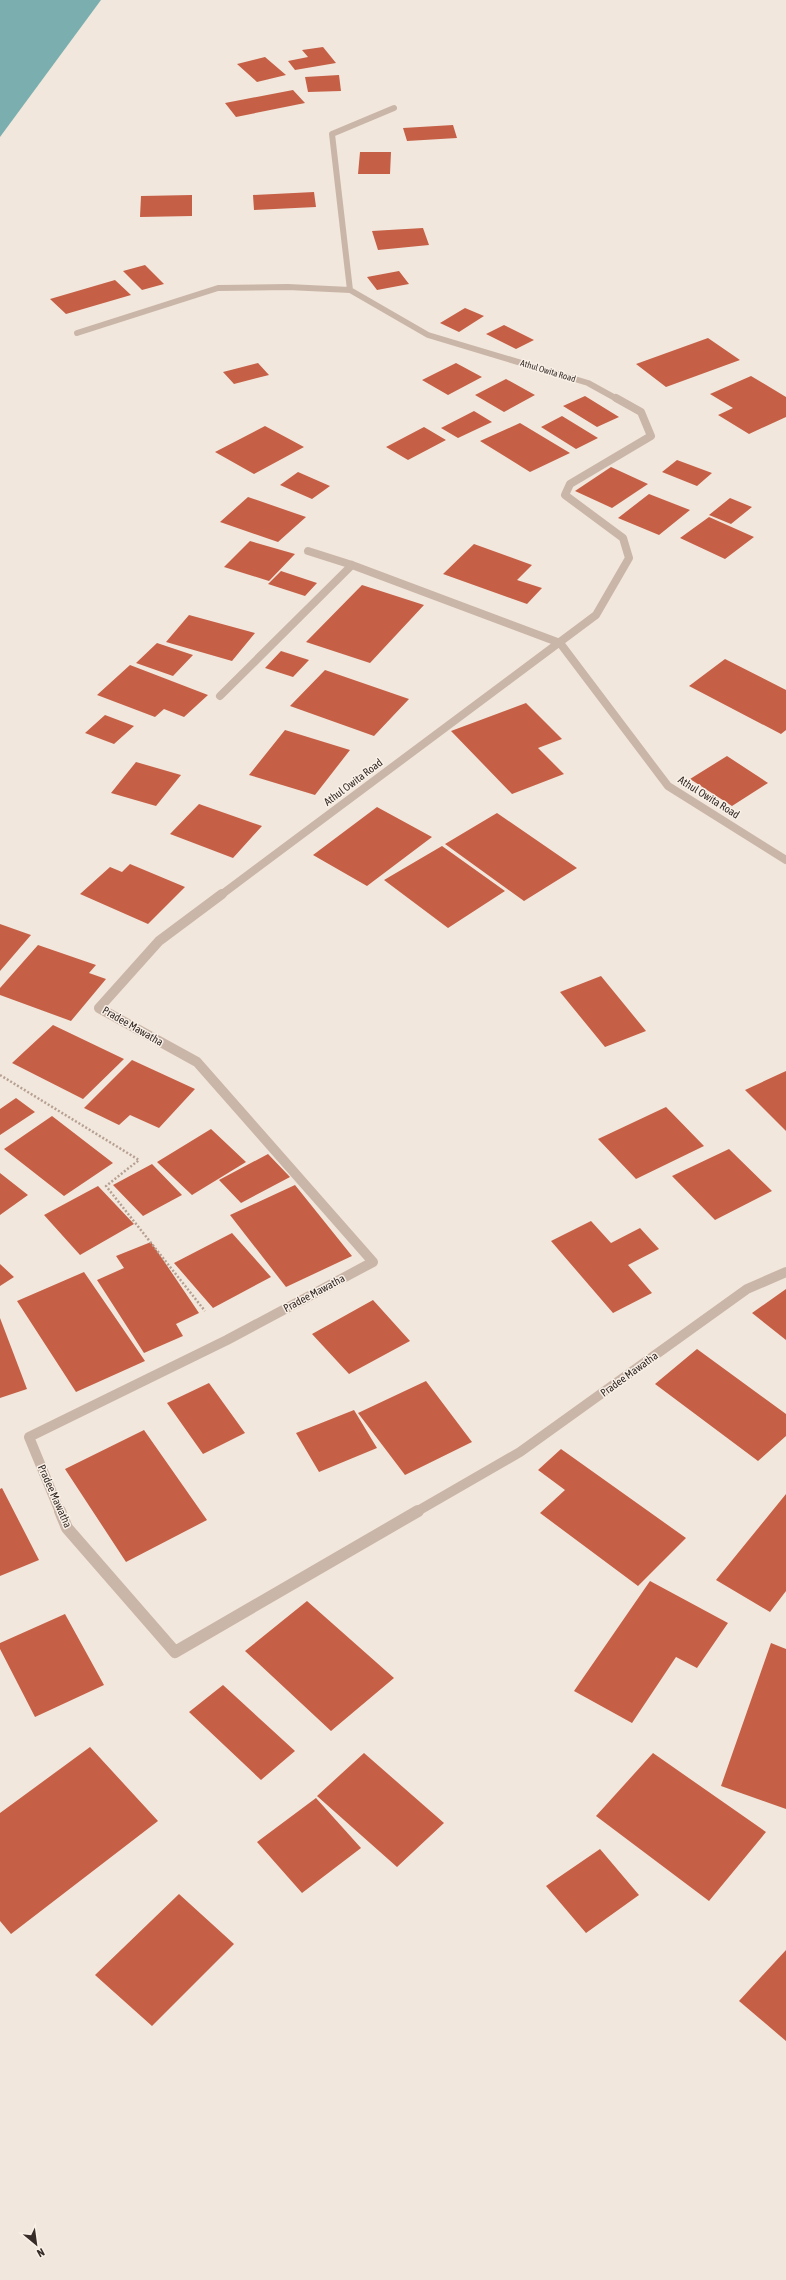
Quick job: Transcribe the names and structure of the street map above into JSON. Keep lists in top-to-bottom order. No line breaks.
{"streets":{"street":["Athul Owita Road","Pradee Mawatha"]},"crossings":[["Athul Owita Road","Pradee Mawatha"]],"north":"bottom right"}
